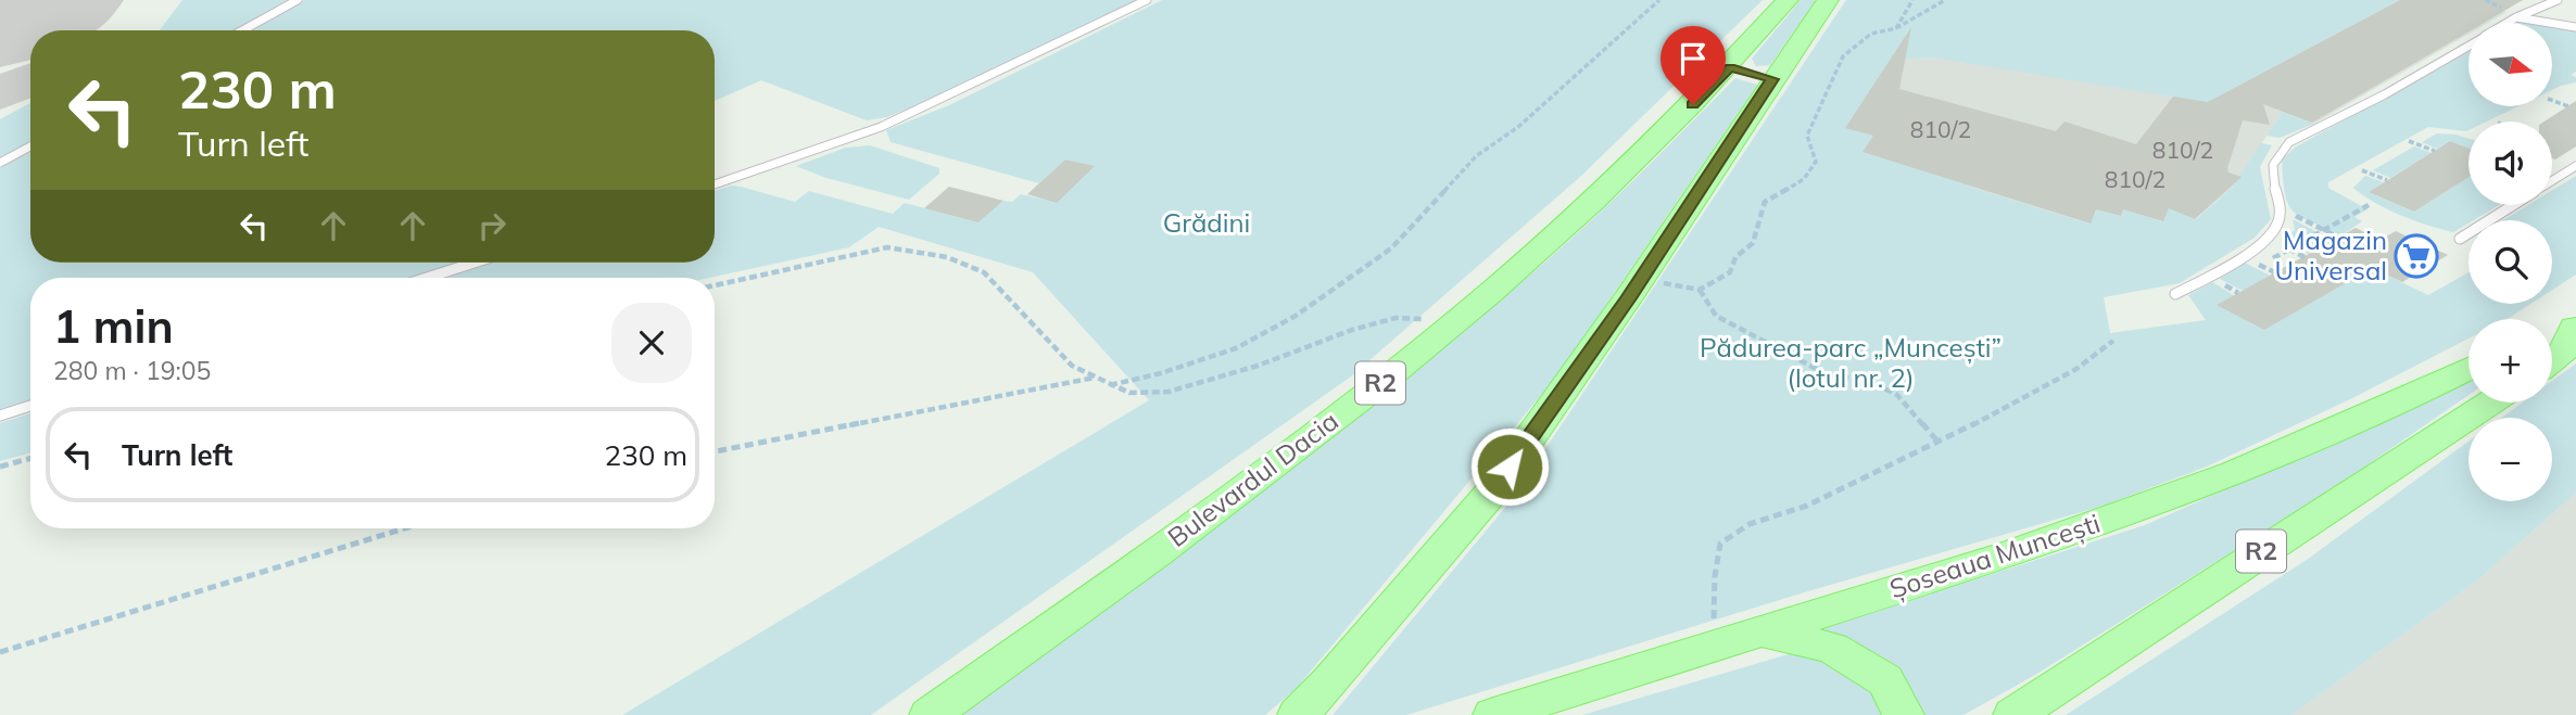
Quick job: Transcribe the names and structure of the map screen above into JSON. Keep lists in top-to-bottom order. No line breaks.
{"streets":{"main road":["R2","Bulevardul Dacia","Șoseaua Muncești"]},"parks":["Grădini","Pădurea-parc „Muncești” (lotul nr. 2)"],"places":{"supermarket":["Magazin Universal"]},"house_numbers":["810/2","810/2","810/2"],"north":"right","page":{"map_buttons":["+","−"],"turn":["230 m","Turn left"],"heading":["1 min","280 m · 19:05"],"list":[{"name":"Turn left","value":"230 m"}]}}
